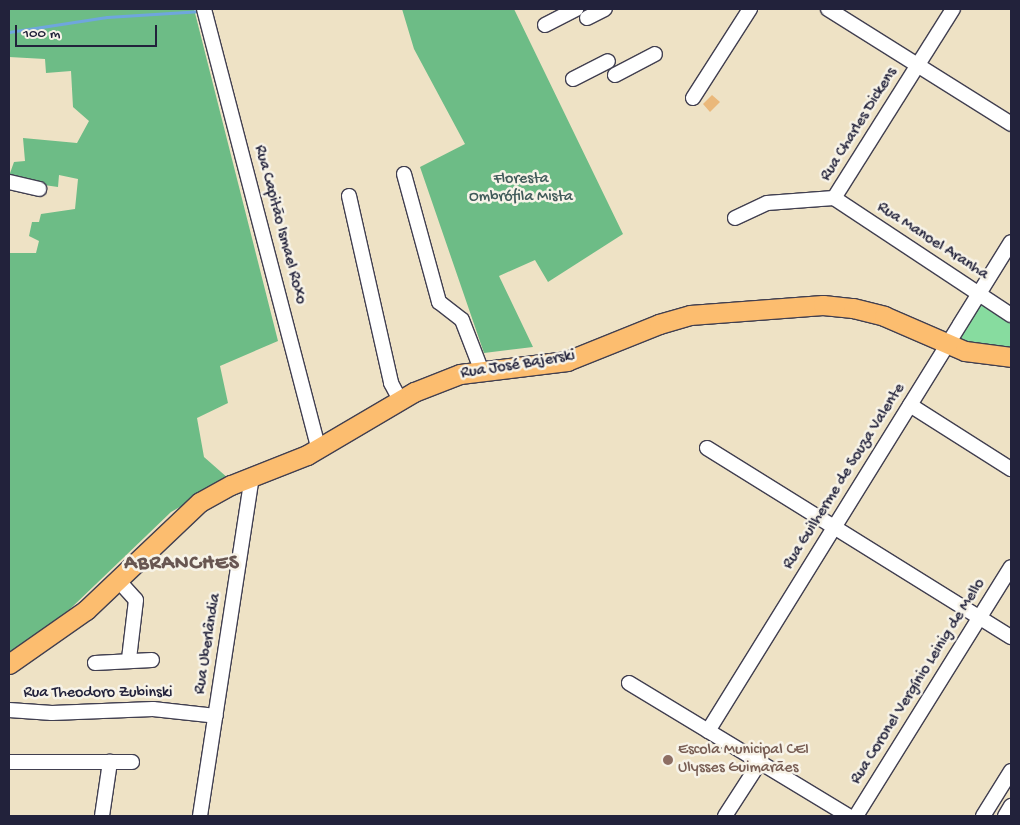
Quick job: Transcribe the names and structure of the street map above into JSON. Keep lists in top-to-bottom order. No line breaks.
{"streets":{"main road":["Rua José Bajerski"],"street":["Rua Charles Dickens","Rua Capitão Ismael Roxo","Rua Manoel Aranha","Rua Guilherme de Souza Valente","Rua Uberlândia","Rua Coronel Vergínio Leinig de Mello","Rua Theodoro Zubinski"]},"crossings":[["Rua Charles Dickens","Rua Manoel Aranha"],["Rua Capitão Ismael Roxo","Rua José Bajerski"],["Rua Manoel Aranha","Rua Guilherme de Souza Valente"],["Rua José Bajerski","Rua Guilherme de Souza Valente"],["Rua José Bajerski","Rua Uberlândia"],["Rua Uberlândia","Rua Theodoro Zubinski"]],"districts":["ABRANCHES"],"parks":["Floresta Ombrófila Mista"],"places":["Escola Municipal CEI Ulysses Guimarães"],"scale_bar":"100 m"}
